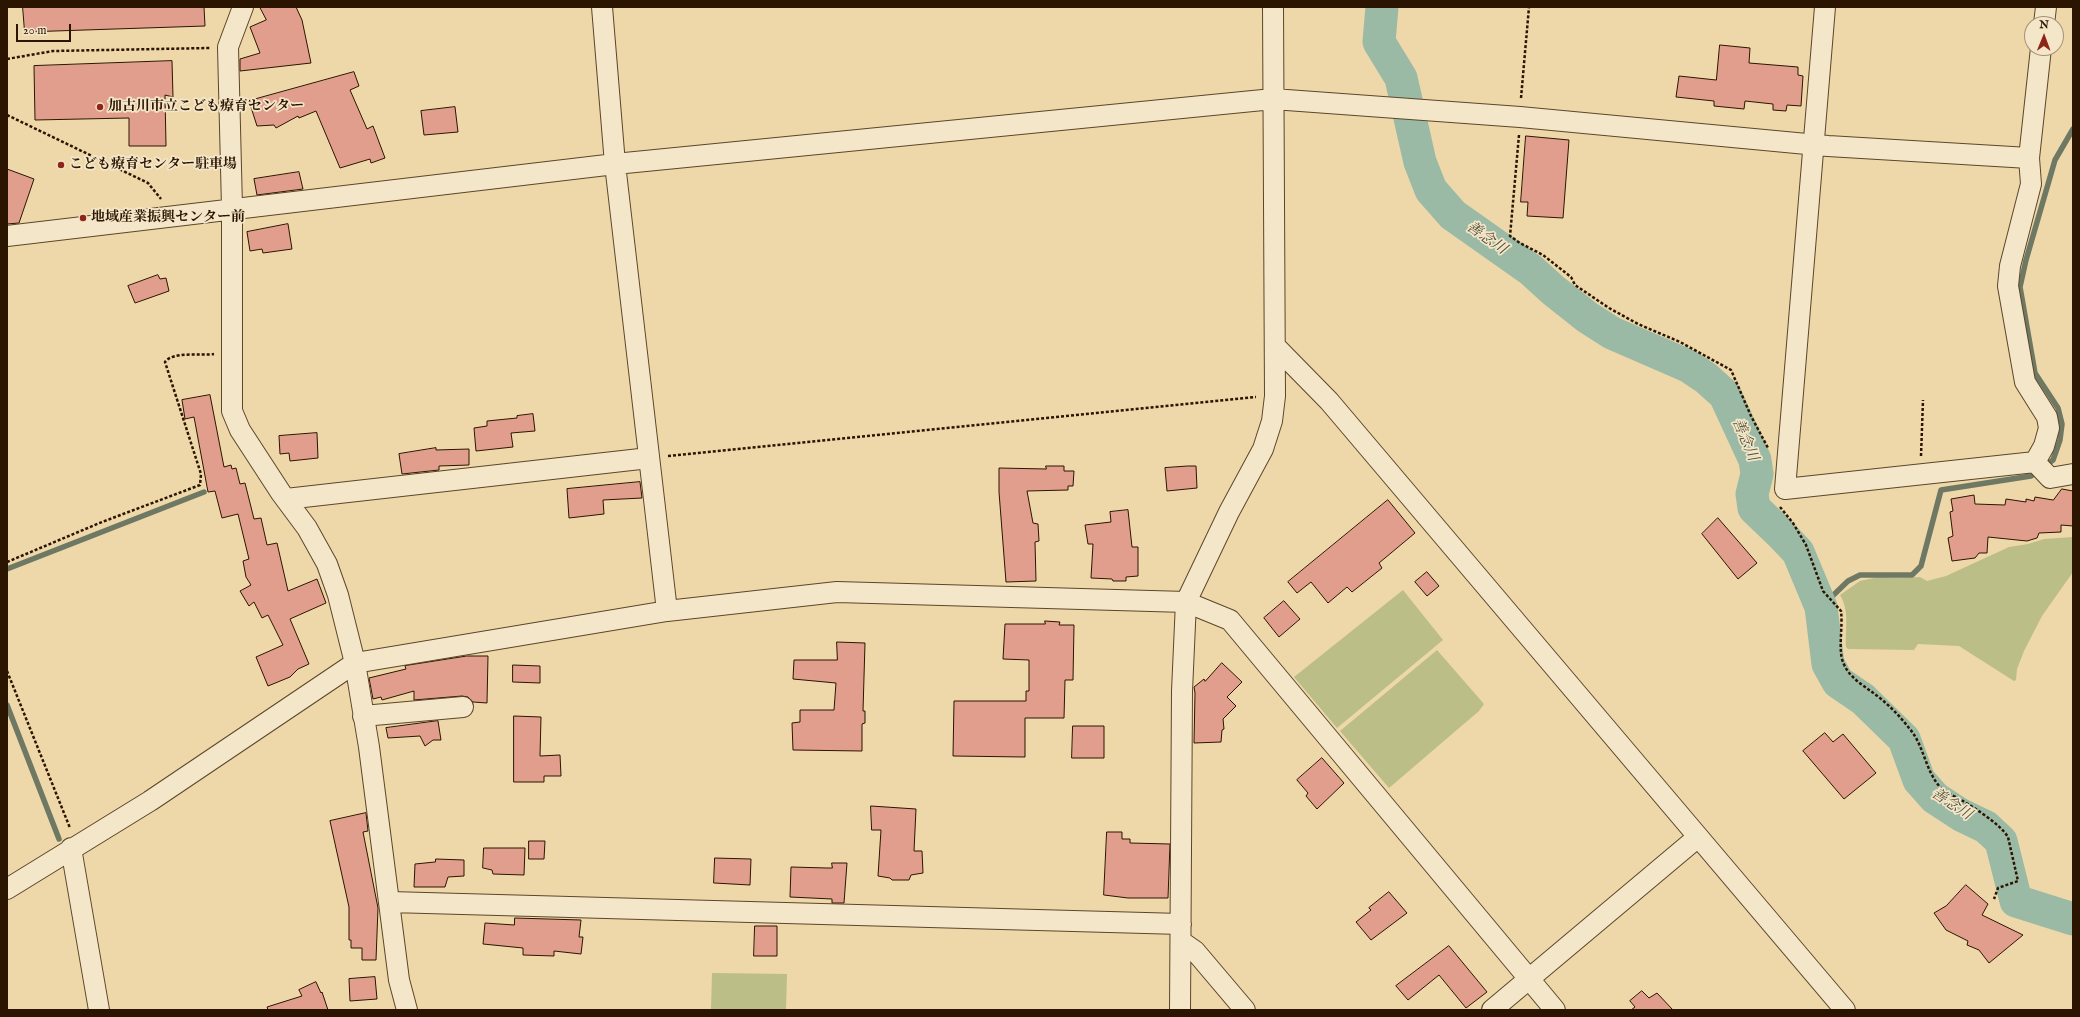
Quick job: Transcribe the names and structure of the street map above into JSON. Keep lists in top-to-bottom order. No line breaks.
{"water":["善念川"],"places":["加古川市立こども療育センター","こども療育センター駐車場","地域産業振興センター前"],"scale_bar":"20 m","north":"top"}
